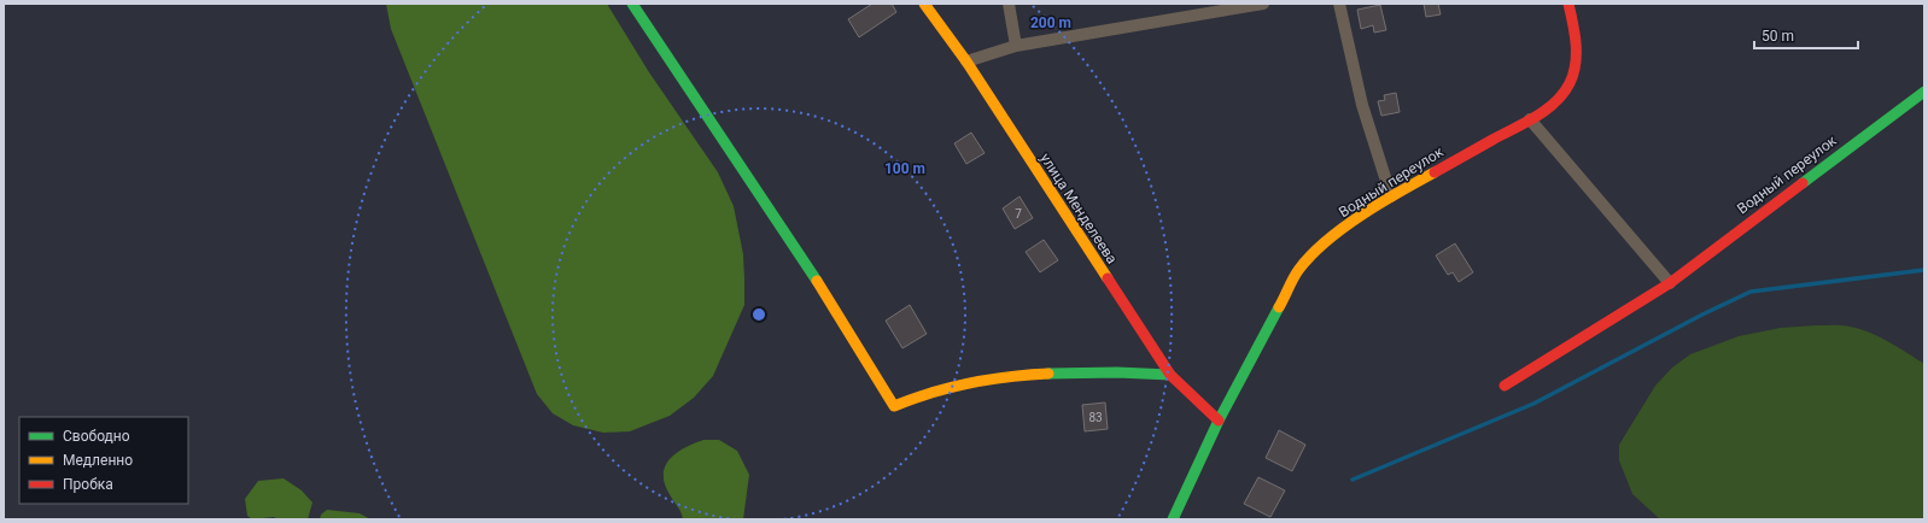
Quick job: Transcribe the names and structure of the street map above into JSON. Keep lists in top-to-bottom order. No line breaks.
{"streets":{"street":["Водный переулок","улица Менделеева"]},"crossings":[["Водный переулок","улица Менделеева"]],"house_numbers":["7","83"],"legend":["Свободно","Медленно","Пробка"],"scale_bar":"50 m","rings":["200 m","100 m"]}
